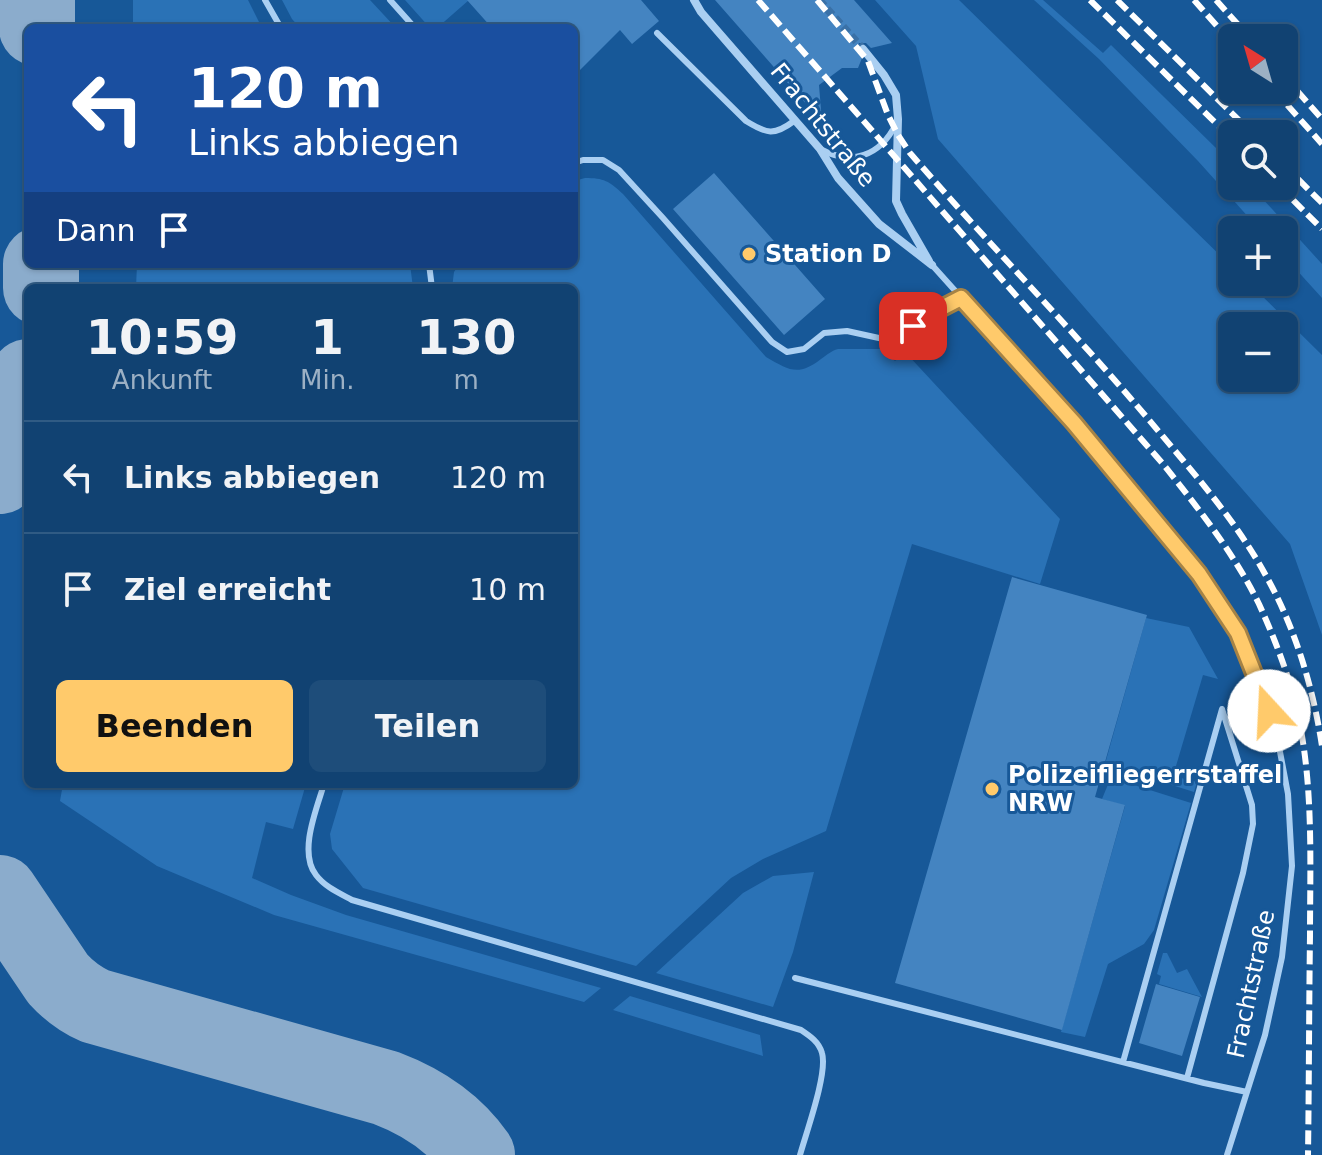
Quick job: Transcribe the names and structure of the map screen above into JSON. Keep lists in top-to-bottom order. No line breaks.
{"streets":{"street":["Frachtstraße"]},"places":["Station D","Polizeifliegerrstaffel NRW"],"north":"top left","page":{"map_buttons":["+","−"],"turn":["120 m","Links abbiegen"],"then":"Dann","eta":["10:59","Ankunft","1","Min.","130","m"],"list":[{"name":"Links abbiegen","value":"120 m"},{"name":"Ziel erreicht","value":"10 m"}],"buttons":["Beenden","Teilen"]}}
